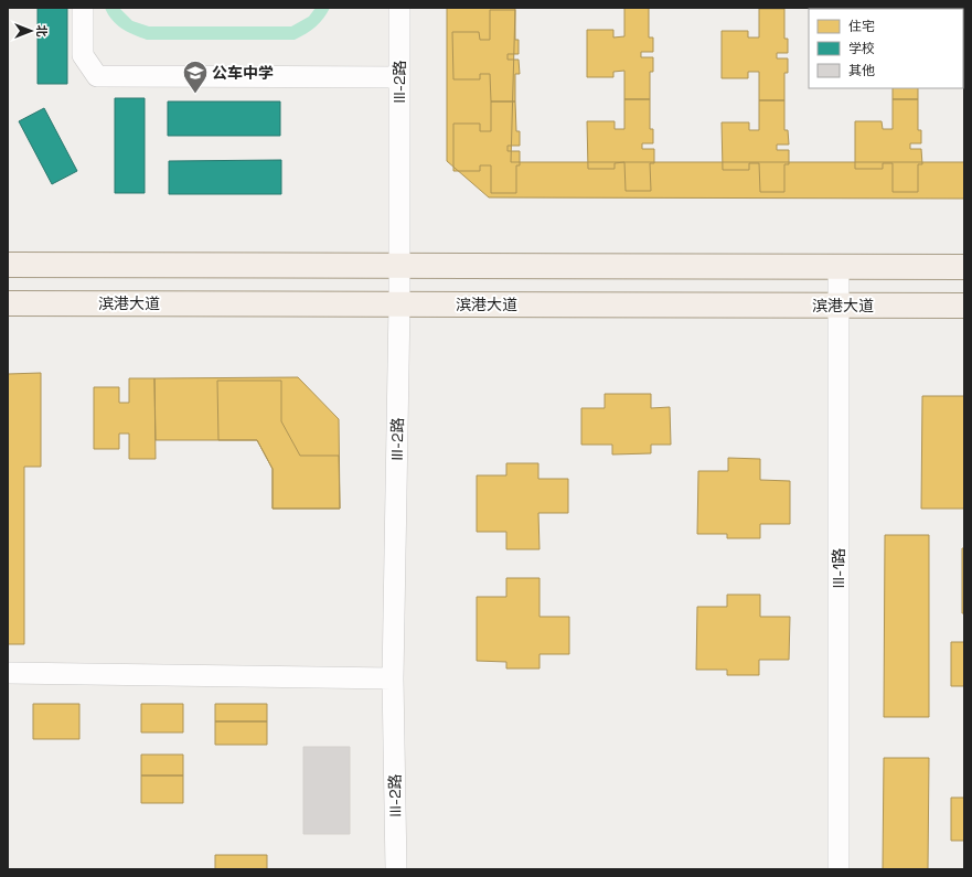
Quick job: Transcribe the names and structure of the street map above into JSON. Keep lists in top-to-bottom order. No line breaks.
{"streets":{"main road":["滨港大道"],"street":["III-2路","III-1路"]},"crossings":[["III-2路","滨港大道"],["滨港大道","III-1路"]],"places":{"school or university":["公车中学"]},"legend":["住宅","学校","其他"],"north":"right"}
